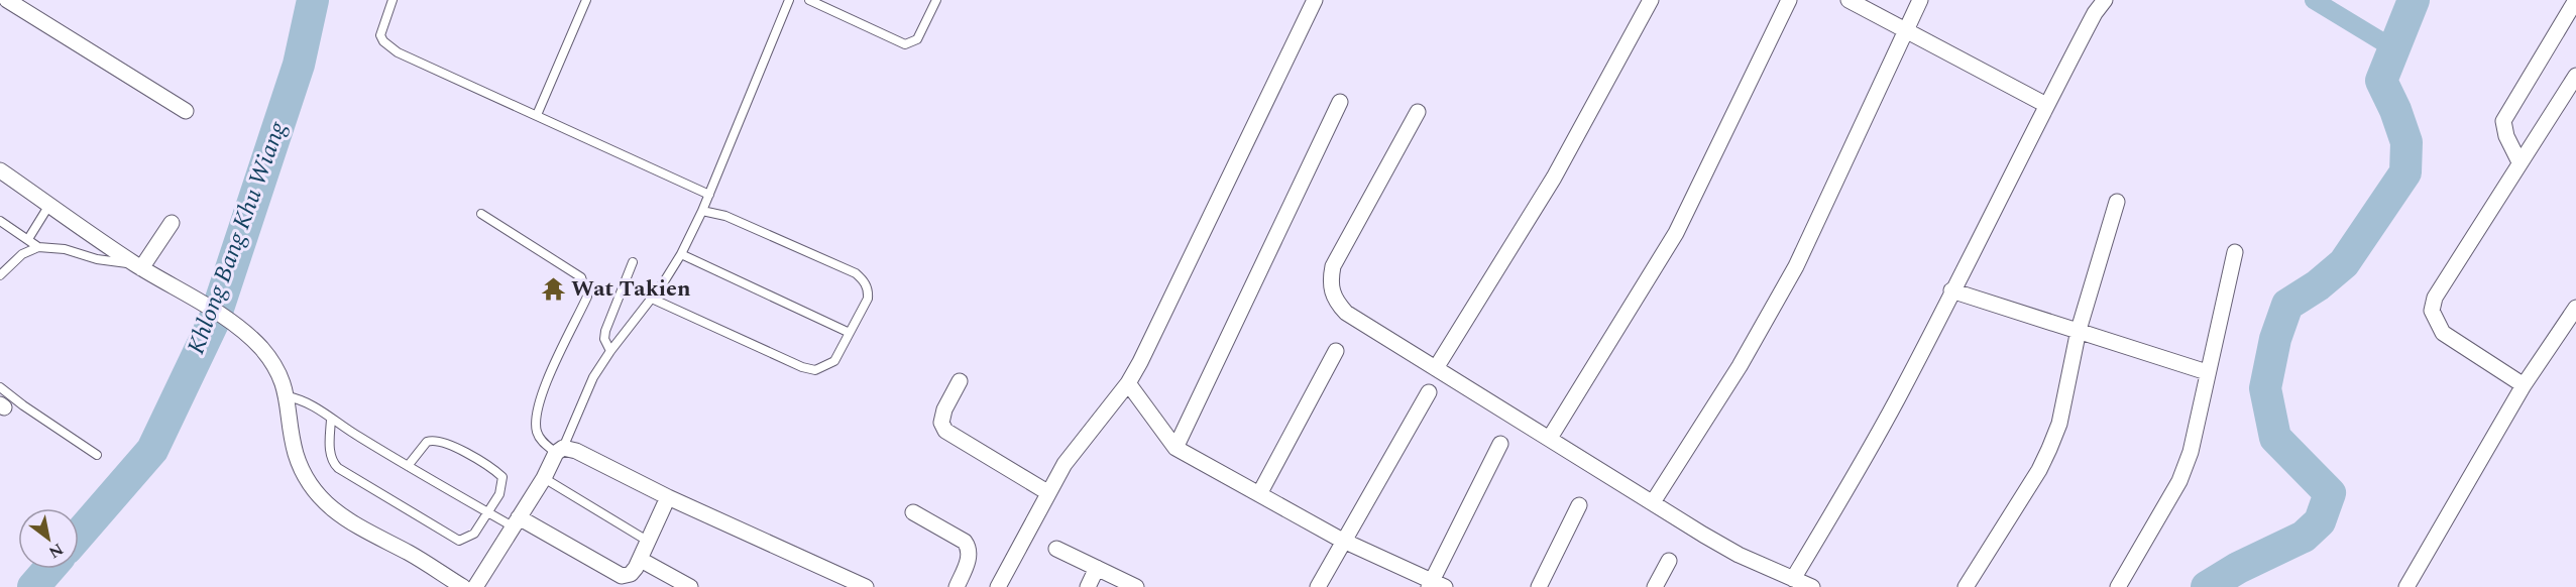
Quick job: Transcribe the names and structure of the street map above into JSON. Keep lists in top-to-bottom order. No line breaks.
{"water":["Khlong Bang Khu Wiang"],"places":{"temple":["Wat Takien"]},"north":"bottom right"}
